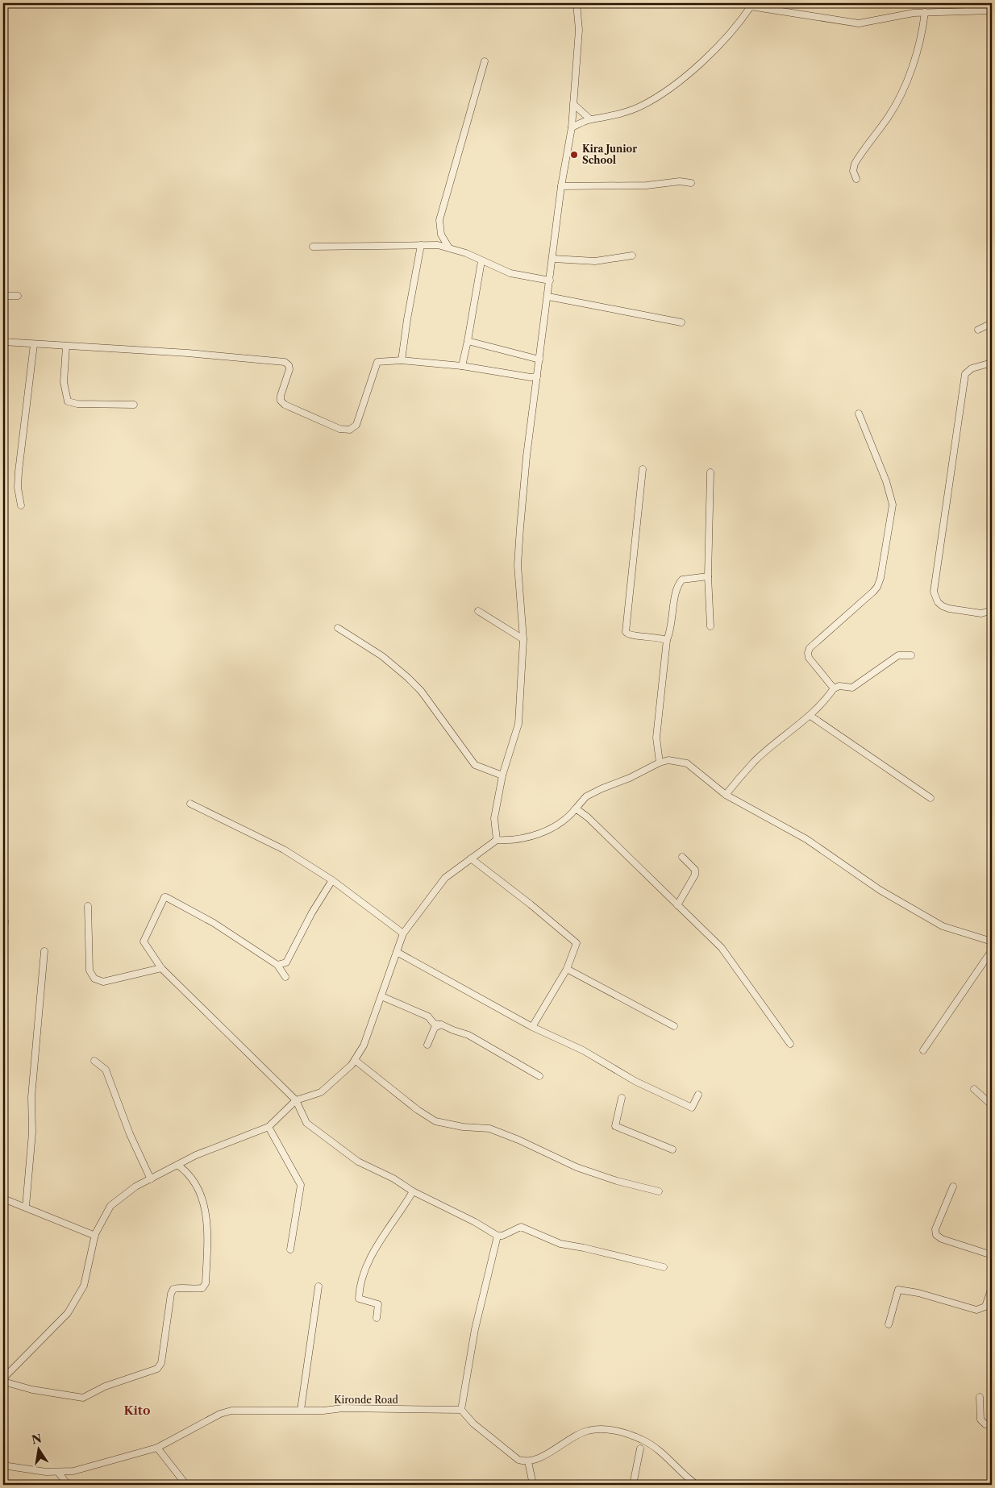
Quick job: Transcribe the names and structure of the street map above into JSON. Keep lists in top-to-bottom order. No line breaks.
{"streets":{"street":["Kironde Road"]},"districts":["Kito"],"places":["Kira Junior School"],"north":"top"}
